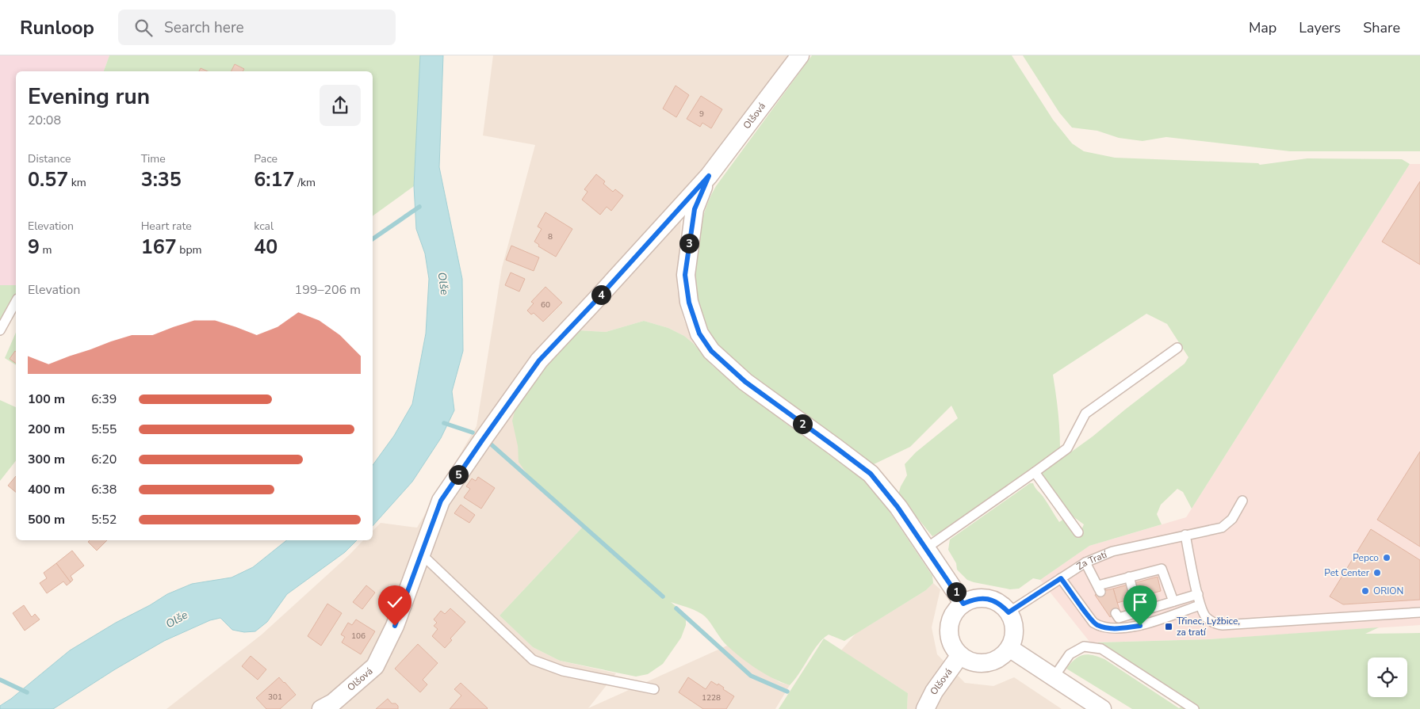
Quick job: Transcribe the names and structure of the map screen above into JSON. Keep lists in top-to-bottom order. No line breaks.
{"streets":{"street":["Olšová"],"lane":["Za Tratí"]},"crossings":[["Olšová","Za Tratí"]],"water":["Olše"],"places":{"other":["Pepco","Pet Center","ORION"],"transit":["Třinec, Lyžbice, za tratí"]},"house_numbers":["9","8","60","106","301","1228"],"page":{"header":"Runloop","search":"Search here","nav":["Map","Layers","Share"],"heading":["Evening run","20:08"],"stats":[["Distance","0.57 km"],["Time","3:35"],["Pace","6:17 /km"],["Elevation","9 m"],["Heart rate","167 bpm"],["kcal","40"]],"pins":["3","4","2","5","1"],"chart":["Elevation","199–206 m"],"list":[{"name":"100 m","note":"6:39"},{"name":"200 m","note":"5:55"},{"name":"300 m","note":"6:20"},{"name":"400 m","note":"6:38"},{"name":"500 m","note":"5:52"}]}}
